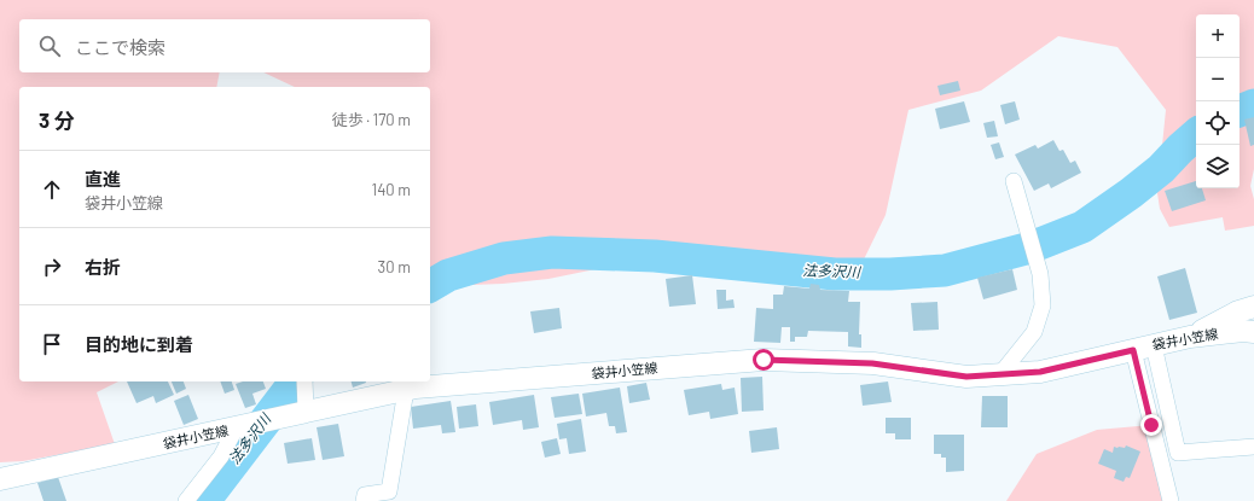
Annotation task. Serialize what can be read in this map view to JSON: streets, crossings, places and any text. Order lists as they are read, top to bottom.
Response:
{
  "streets": {
    "main road": ["袋井小笠線"]
  },
  "water": ["法多沢川"],
  "page": {
    "map_buttons": ["+", "−"],
    "search": "ここで検索",
    "heading": ["3 分", "徒歩 · 170 m"],
    "list": [
      ["直進", "袋井小笠線", "140 m"],
      ["右折", "30 m"],
      "目的地に到着"
    ]
  }
}
